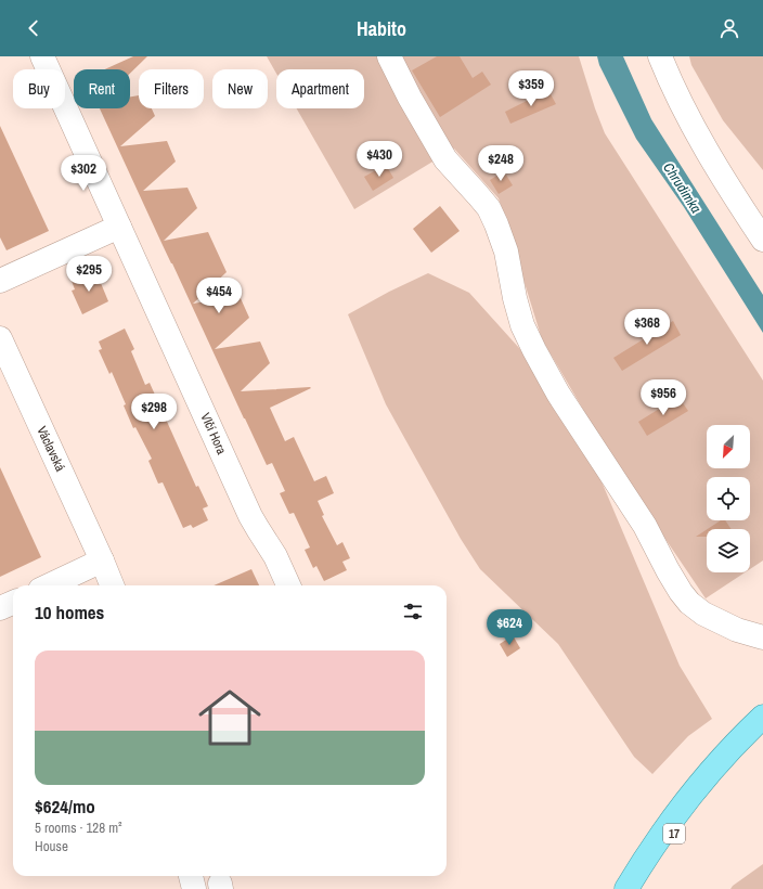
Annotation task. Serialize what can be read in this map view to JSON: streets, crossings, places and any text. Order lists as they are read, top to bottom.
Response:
{
  "streets": {
    "main road": ["17"],
    "street": ["Vlčí Hora", "Václavská"]
  },
  "water": ["Chrudimka"],
  "north": "bottom left",
  "page": {
    "header": "Habito",
    "chip": [
      "Buy",
      "Rent",
      "Filters",
      "New",
      "Apartment"
    ],
    "price": [
      "$359",
      "$430",
      "$248",
      "$302",
      "$295",
      "$454",
      "$368",
      "$956",
      "$298",
      "$624"
    ],
    "heading": "10 homes",
    "list": [
      {
        "name": "$624/mo",
        "note": "5 rooms · 128 m² · House"
      }
    ]
  }
}
